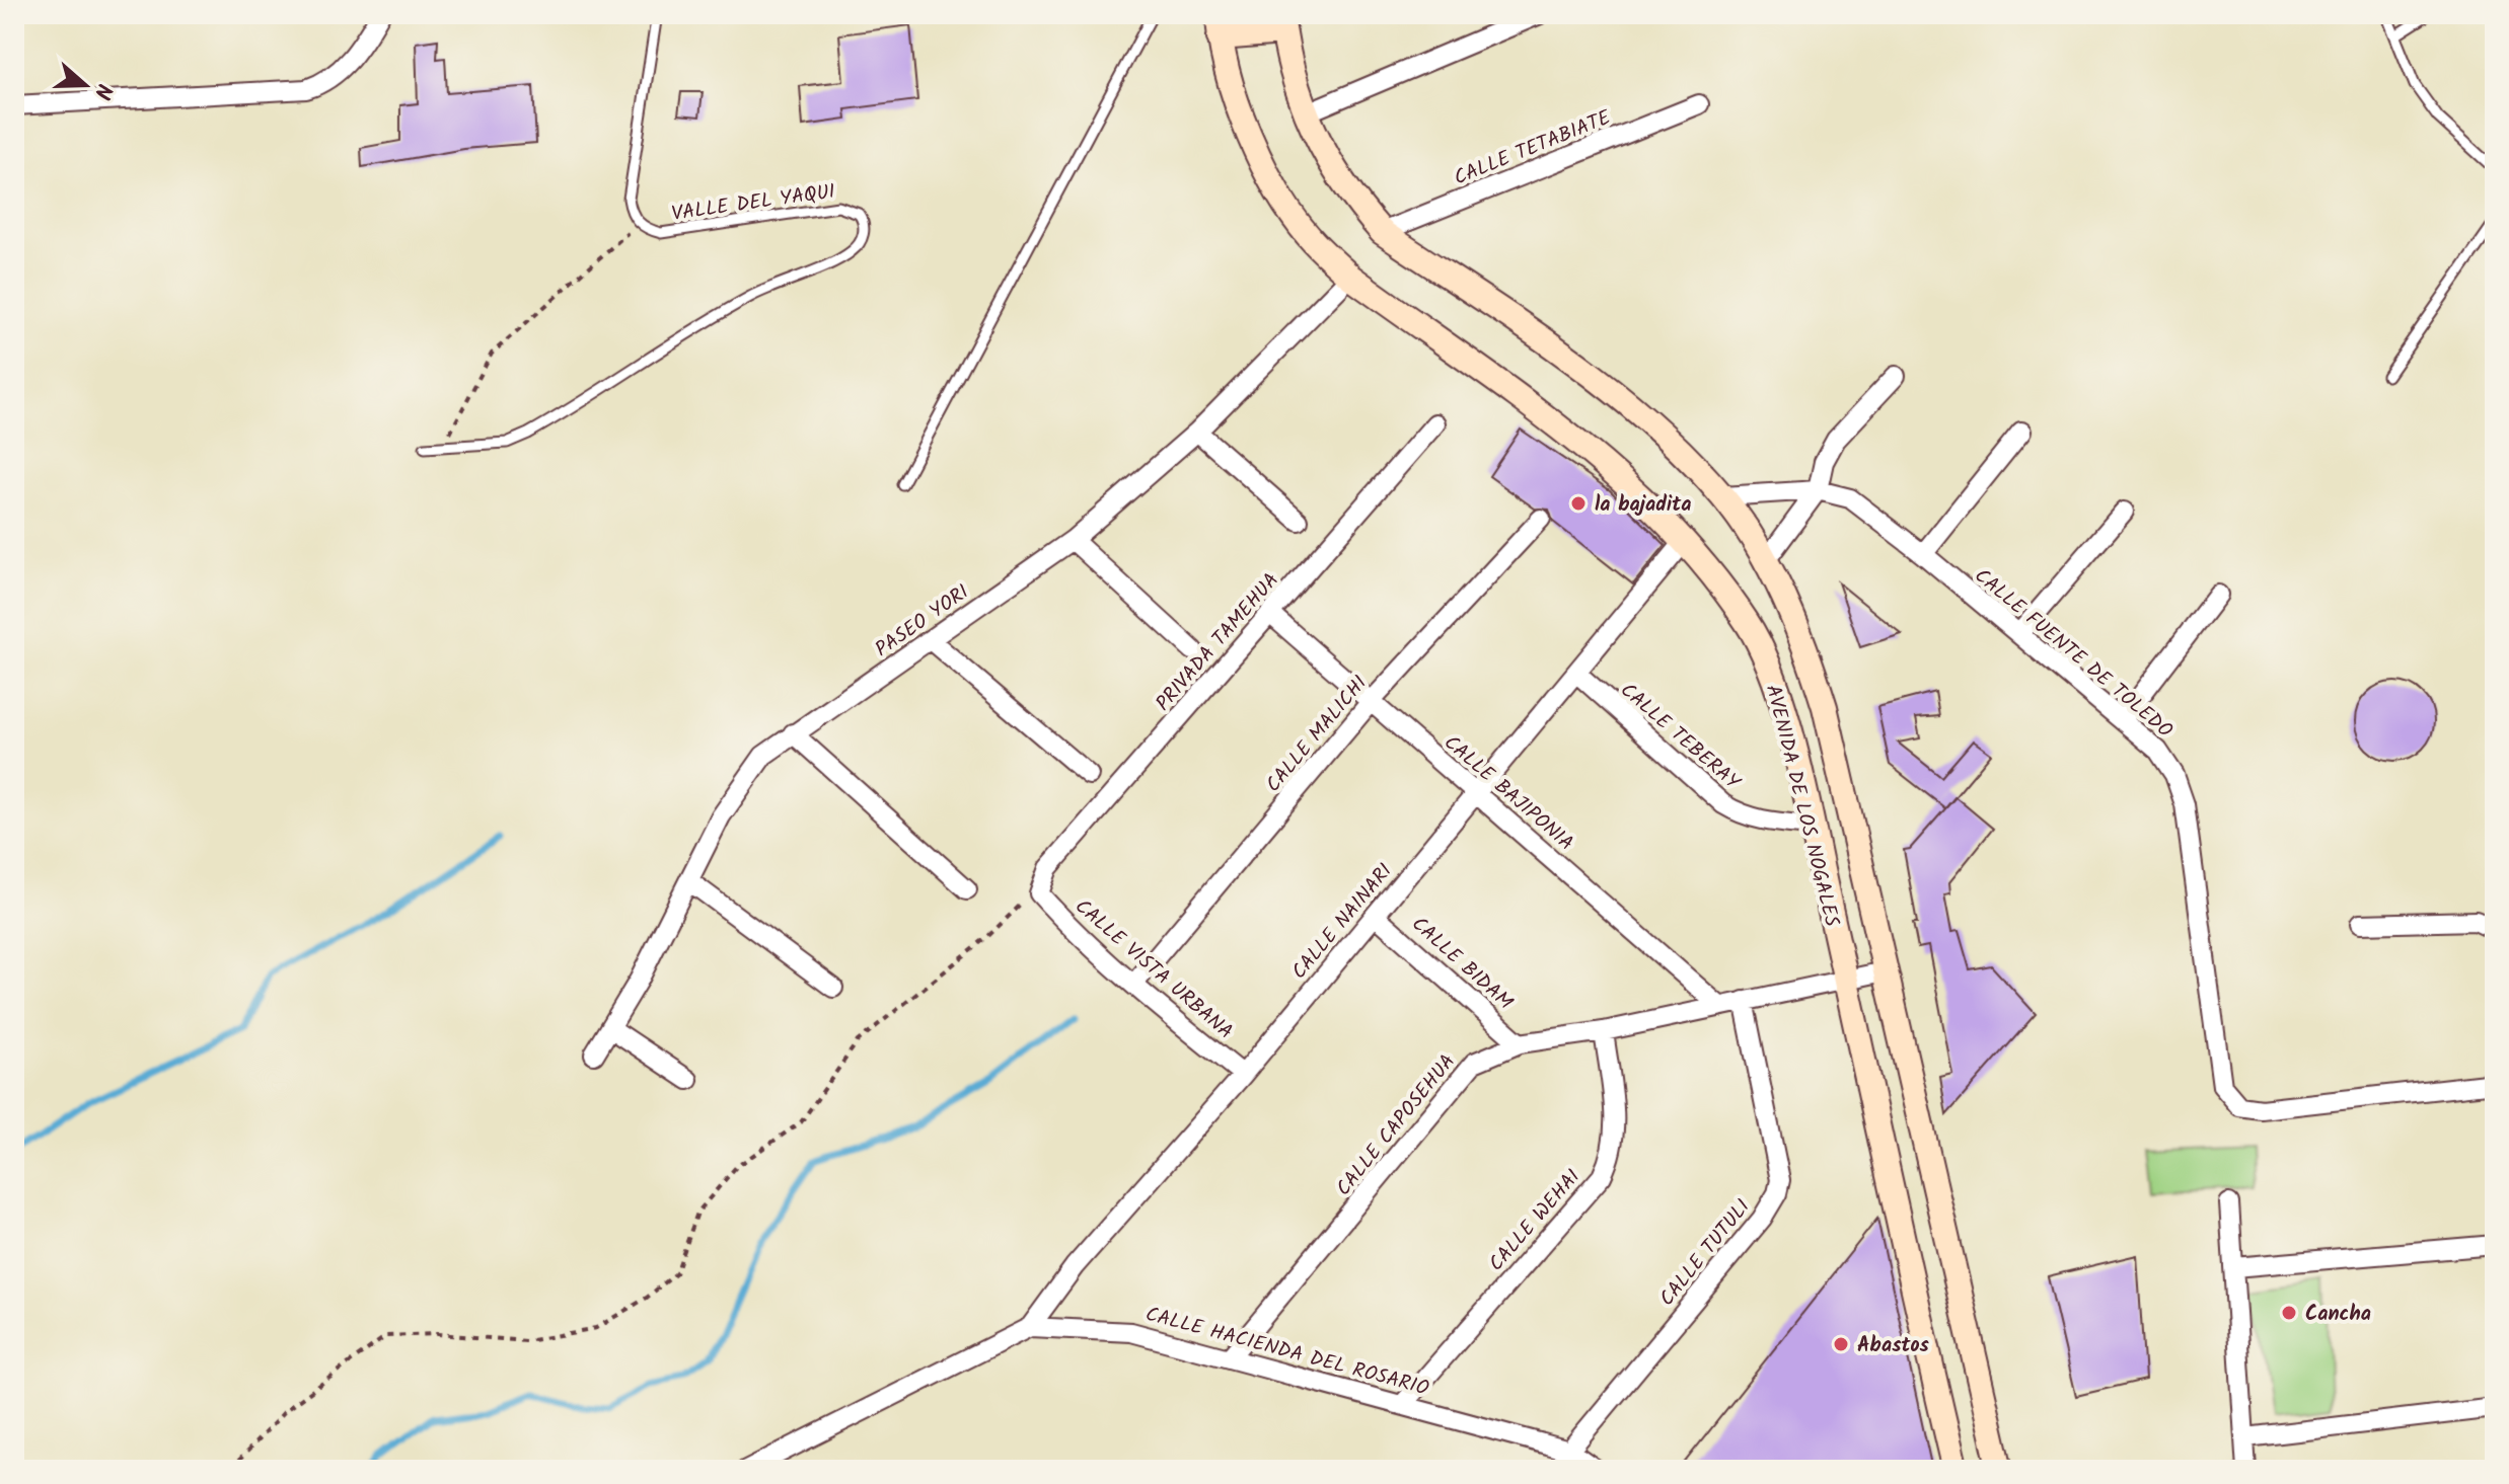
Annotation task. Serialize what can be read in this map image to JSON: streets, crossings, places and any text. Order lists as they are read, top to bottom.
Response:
{
  "streets": {
    "main road": ["AVENIDA DE LOS NOGALES"],
    "street": [
      "CALLE TETABIATE",
      "PASEO YORI",
      "PRIVADA TAMEHUA",
      "CALLE FUENTE DE TOLEDO",
      "CALLE MALICHI",
      "CALLE TEBERAY",
      "CALLE BAJIPONIA",
      "CALLE NAINARI",
      "CALLE BIDAM",
      "CALLE VISTA URBANA",
      "CALLE CAPOSEHUA",
      "CALLE WEHAI",
      "CALLE TUTULI",
      "CALLE HACIENDA DEL ROSARIO"
    ],
    "lane": ["VALLE DEL YAQUI"]
  },
  "crossings": [
    ["CALLE TETABIATE", "AVENIDA DE LOS NOGALES"],
    ["PASEO YORI", "AVENIDA DE LOS NOGALES"],
    ["PRIVADA TAMEHUA", "CALLE BAJIPONIA"],
    ["PRIVADA TAMEHUA", "CALLE VISTA URBANA"],
    ["CALLE FUENTE DE TOLEDO", "AVENIDA DE LOS NOGALES"],
    ["CALLE MALICHI", "CALLE BAJIPONIA"],
    ["CALLE MALICHI", "CALLE VISTA URBANA"],
    ["CALLE TEBERAY", "AVENIDA DE LOS NOGALES"],
    ["CALLE TEBERAY", "CALLE NAINARI"],
    ["CALLE BAJIPONIA", "CALLE NAINARI"],
    ["CALLE BAJIPONIA", "CALLE CAPOSEHUA"],
    ["AVENIDA DE LOS NOGALES", "CALLE NAINARI"],
    ["AVENIDA DE LOS NOGALES", "CALLE CAPOSEHUA"],
    ["CALLE NAINARI", "CALLE BIDAM"],
    ["CALLE NAINARI", "CALLE VISTA URBANA"],
    ["CALLE NAINARI", "CALLE HACIENDA DEL ROSARIO"],
    ["CALLE BIDAM", "CALLE CAPOSEHUA"],
    ["CALLE CAPOSEHUA", "CALLE WEHAI"],
    ["CALLE CAPOSEHUA", "CALLE TUTULI"],
    ["CALLE CAPOSEHUA", "CALLE HACIENDA DEL ROSARIO"],
    ["CALLE WEHAI", "CALLE HACIENDA DEL ROSARIO"],
    ["CALLE TUTULI", "CALLE HACIENDA DEL ROSARIO"]
  ],
  "places": ["la bajadita", "Cancha", "Abastos"],
  "north": "right"
}
